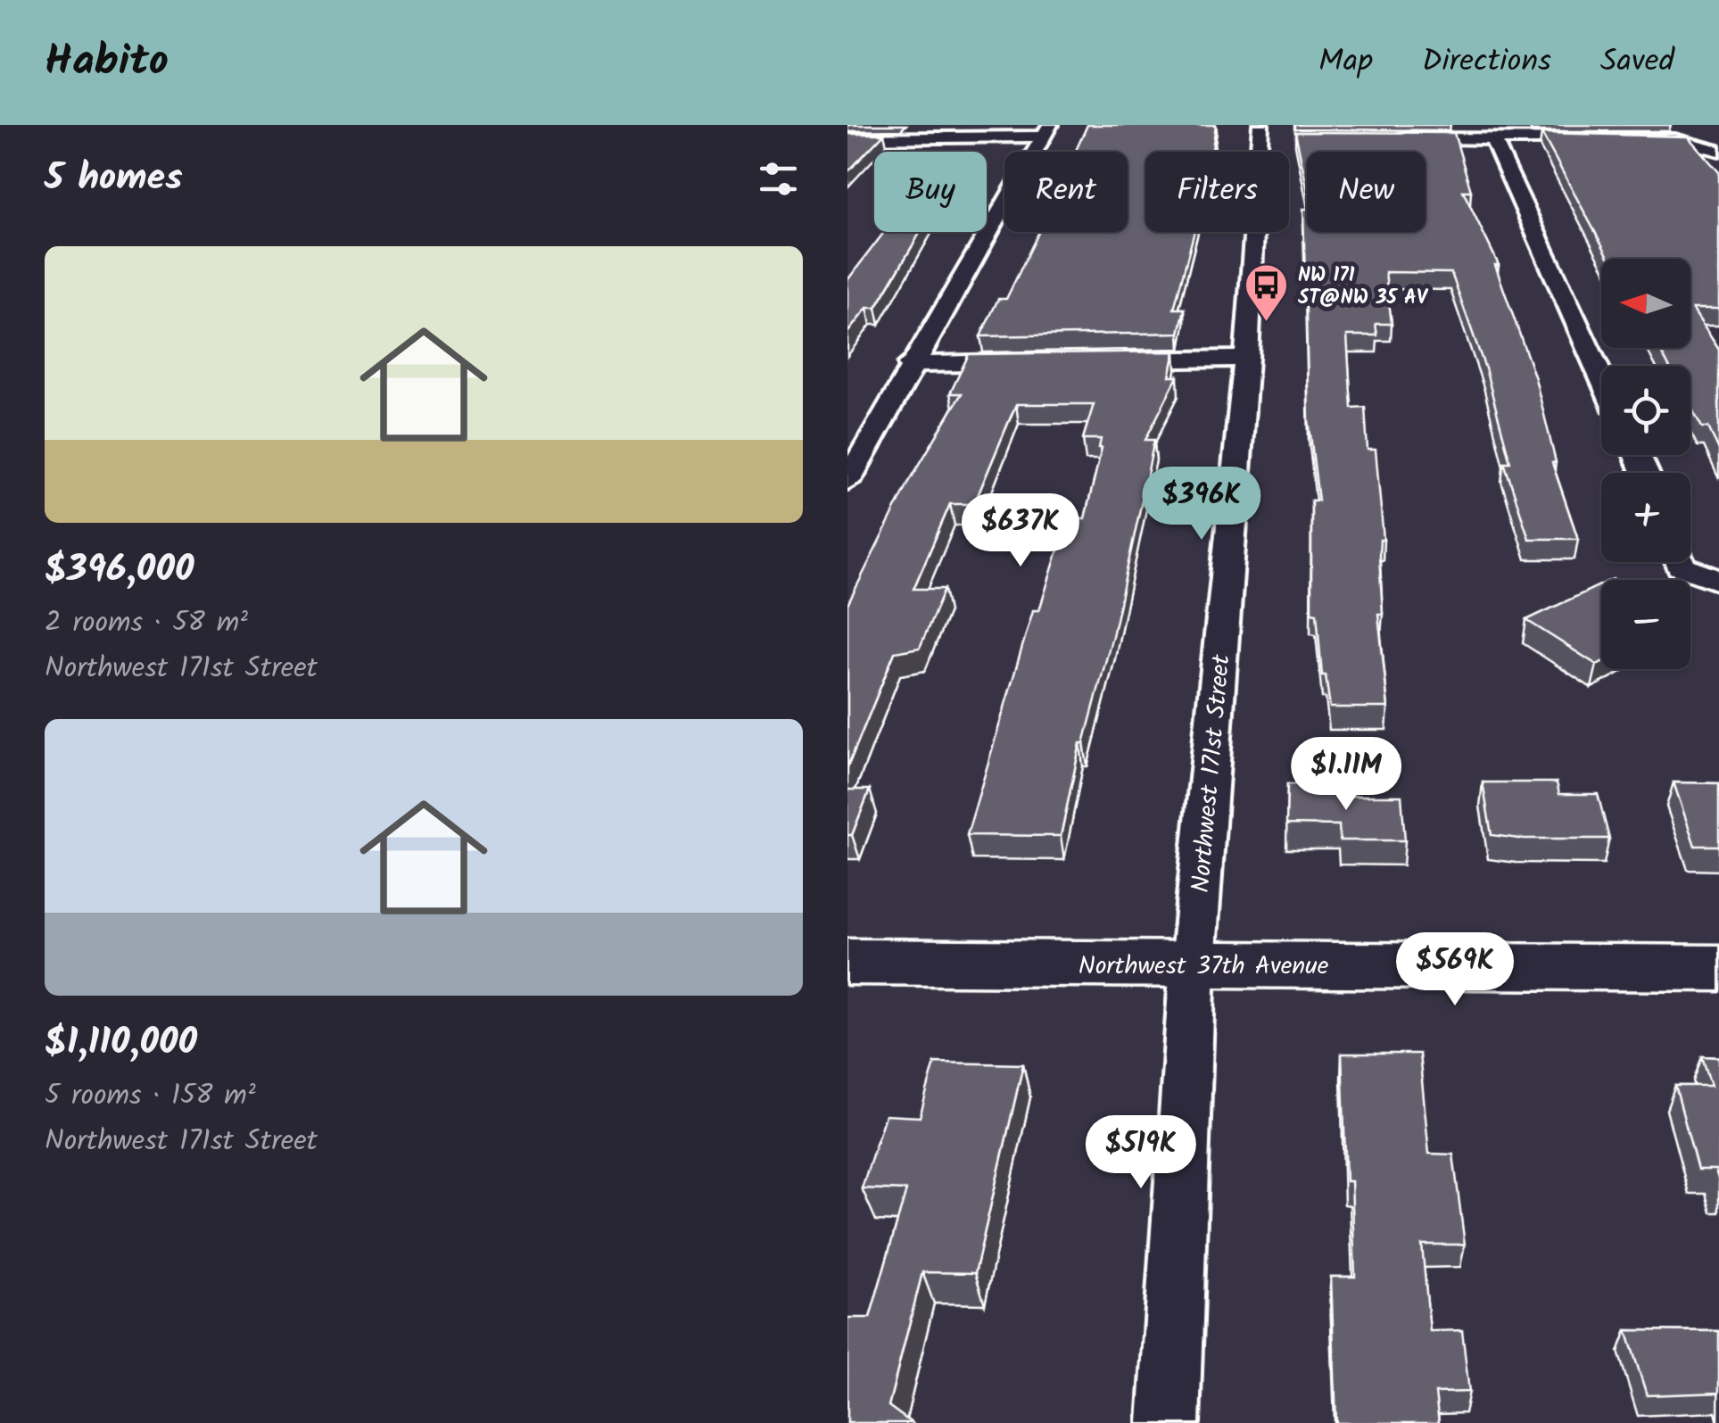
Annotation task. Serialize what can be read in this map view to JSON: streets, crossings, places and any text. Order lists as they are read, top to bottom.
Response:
{
  "streets": {
    "main road": ["Northwest 37th Avenue"],
    "street": ["Northwest 171st Street"]
  },
  "crossings": [
    ["Northwest 171st Street", "Northwest 37th Avenue"]
  ],
  "places": {
    "bus stop": ["NW 171 ST@NW 35 AV"]
  },
  "north": "left",
  "page": {
    "header": "Habito",
    "nav": ["Map", "Directions", "Saved"],
    "heading": "5 homes",
    "chip": [
      "Buy",
      "Rent",
      "Filters",
      "New"
    ],
    "list": [
      {
        "name": "$396,000",
        "note": "2 rooms · 58 m² · Northwest 171st Street"
      },
      {
        "name": "$1,110,000",
        "note": "5 rooms · 158 m² · Northwest 171st Street"
      }
    ],
    "map_buttons": ["+", "−"],
    "price": [
      "$396K",
      "$637K",
      "$1.11M",
      "$569K",
      "$519K"
    ]
  }
}
